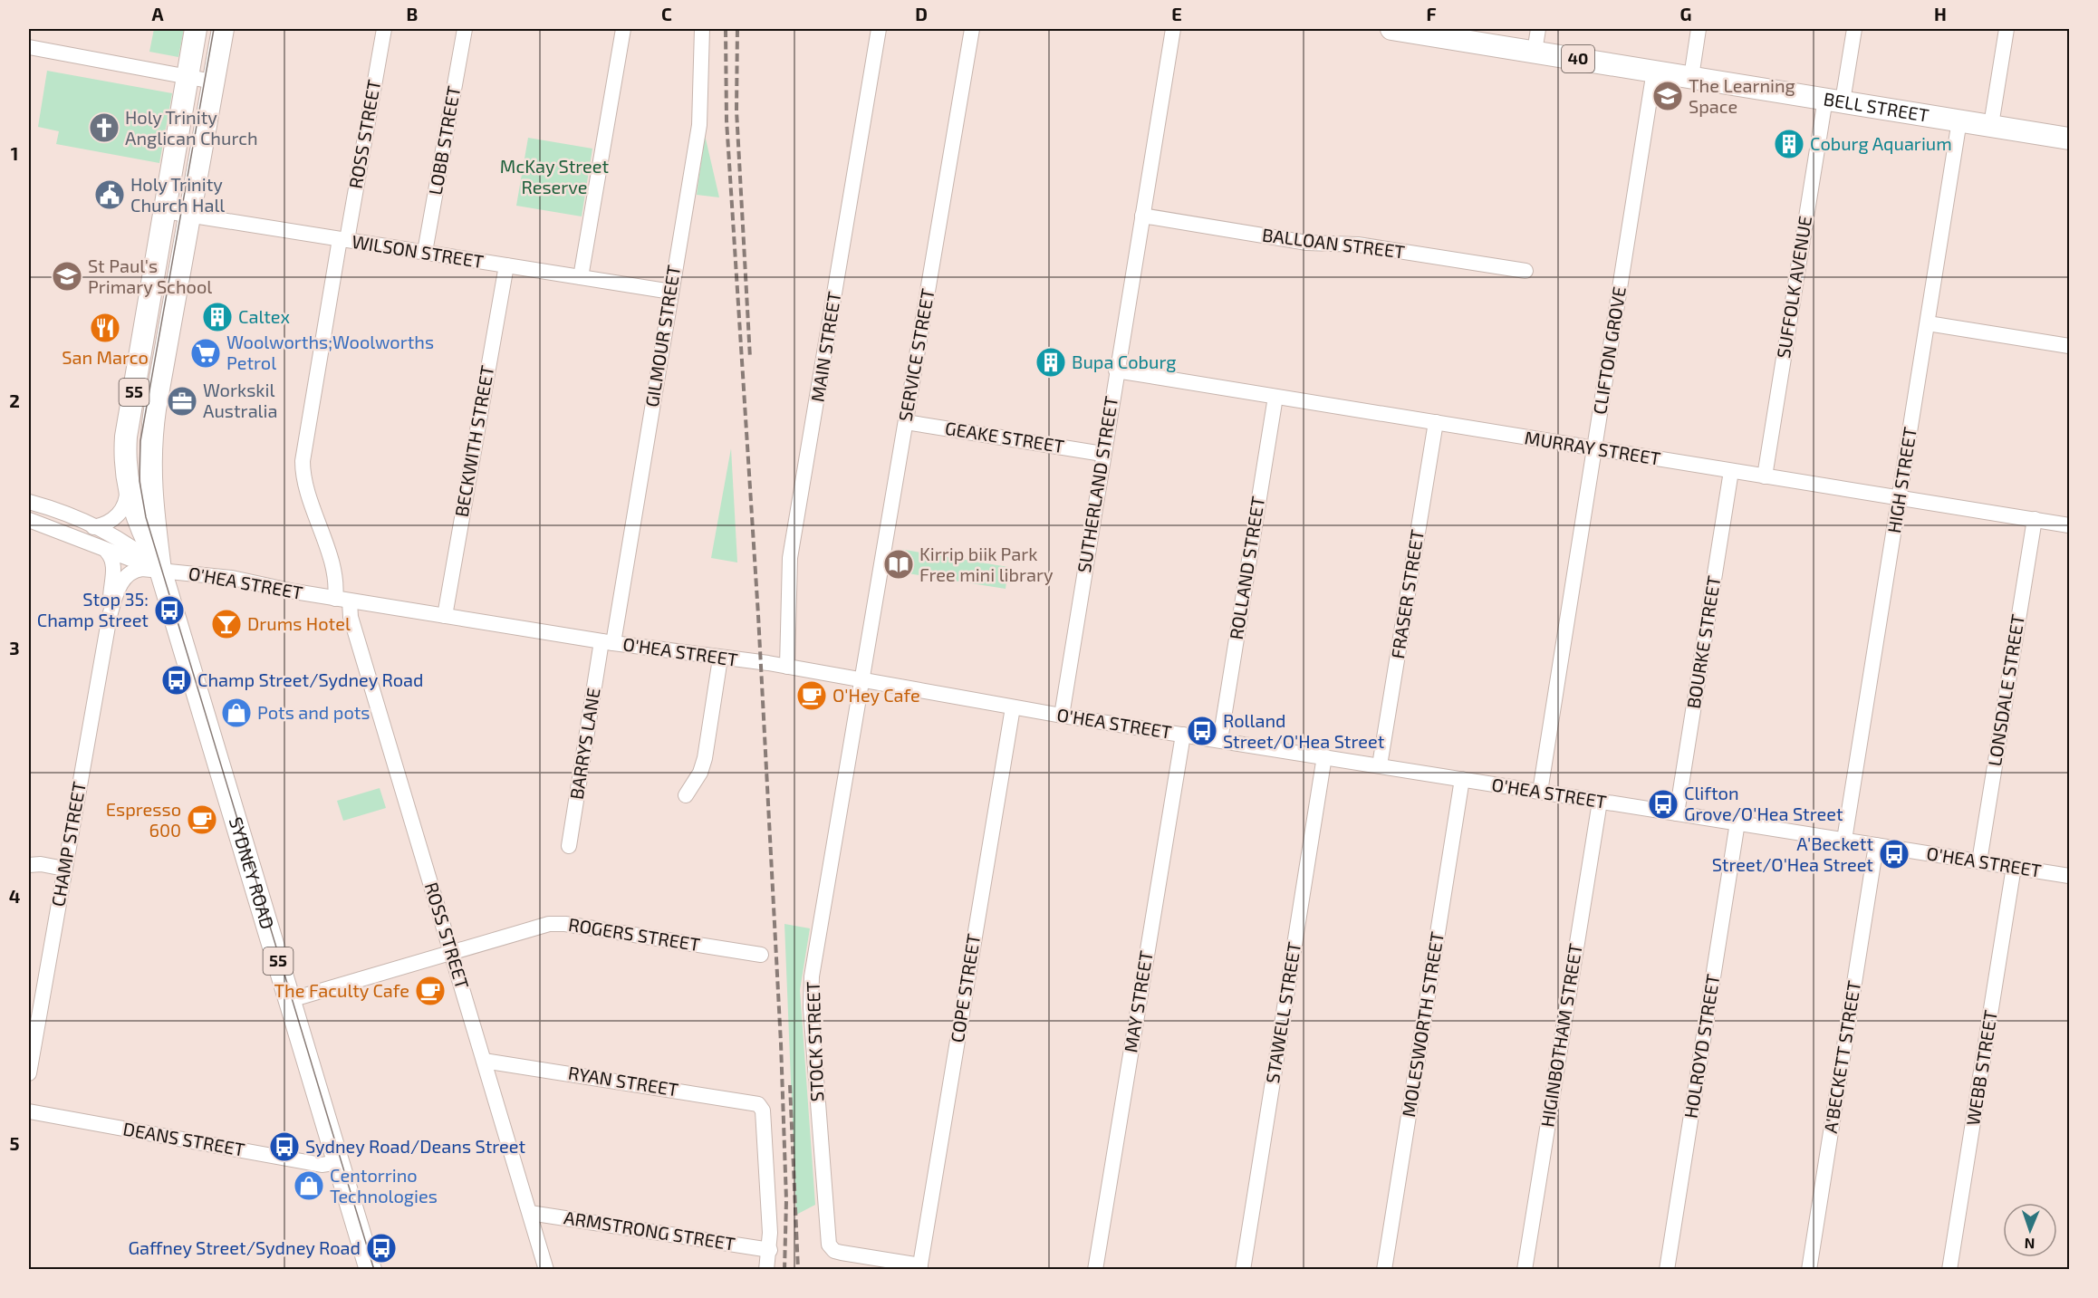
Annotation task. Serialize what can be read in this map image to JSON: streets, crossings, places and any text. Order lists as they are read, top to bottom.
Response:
{
  "streets": {
    "highway": [
      "40",
      "BELL STREET",
      "55",
      "SYDNEY ROAD"
    ],
    "street": [
      "ROSS STREET",
      "LOBB STREET",
      "BALLOAN STREET",
      "WILSON STREET",
      "SUFFOLK AVENUE",
      "GILMOUR STREET",
      "MAIN STREET",
      "CLIFTON GROVE",
      "SERVICE STREET",
      "GEAKE STREET",
      "BECKWITH STREET",
      "MURRAY STREET",
      "HIGH STREET",
      "SUTHERLAND STREET",
      "ROLLAND STREET",
      "O'HEA STREET",
      "FRASER STREET",
      "BOURKE STREET",
      "LONSDALE STREET",
      "BARRYS LANE",
      "CHAMP STREET",
      "ROGERS STREET",
      "COPE STREET",
      "MAY STREET",
      "STAWELL STREET",
      "MOLESWORTH STREET",
      "HIGINBOTHAM STREET",
      "STOCK STREET",
      "HOLROYD STREET",
      "A'BECKETT STREET",
      "WEBB STREET",
      "RYAN STREET",
      "DEANS STREET",
      "ARMSTRONG STREET"
    ]
  },
  "crossings": [
    ["BELL STREET", "SUFFOLK AVENUE"],
    ["BELL STREET", "CLIFTON GROVE"],
    ["BELL STREET", "HIGH STREET"],
    ["ROSS STREET", "WILSON STREET"],
    ["ROSS STREET", "O'HEA STREET"],
    ["ROSS STREET", "ROGERS STREET"],
    ["ROSS STREET", "RYAN STREET"],
    ["ROSS STREET", "ARMSTRONG STREET"],
    ["LOBB STREET", "WILSON STREET"],
    ["BALLOAN STREET", "SUTHERLAND STREET"],
    ["WILSON STREET", "GILMOUR STREET"],
    ["WILSON STREET", "BECKWITH STREET"],
    ["WILSON STREET", "SYDNEY ROAD"],
    ["SUFFOLK AVENUE", "MURRAY STREET"],
    ["GILMOUR STREET", "O'HEA STREET"],
    ["GILMOUR STREET", "BARRYS LANE"],
    ["MAIN STREET", "O'HEA STREET"],
    ["CLIFTON GROVE", "MURRAY STREET"],
    ["CLIFTON GROVE", "O'HEA STREET"],
    ["SERVICE STREET", "GEAKE STREET"],
    ["SERVICE STREET", "O'HEA STREET"],
    ["SERVICE STREET", "STOCK STREET"],
    ["GEAKE STREET", "SUTHERLAND STREET"],
    ["BECKWITH STREET", "O'HEA STREET"],
    ["MURRAY STREET", "HIGH STREET"],
    ["MURRAY STREET", "SUTHERLAND STREET"],
    ["MURRAY STREET", "ROLLAND STREET"],
    ["MURRAY STREET", "FRASER STREET"],
    ["MURRAY STREET", "BOURKE STREET"],
    ["MURRAY STREET", "LONSDALE STREET"],
    ["HIGH STREET", "O'HEA STREET"],
    ["SUTHERLAND STREET", "O'HEA STREET"],
    ["ROLLAND STREET", "O'HEA STREET"],
    ["O'HEA STREET", "FRASER STREET"],
    ["O'HEA STREET", "BOURKE STREET"],
    ["O'HEA STREET", "LONSDALE STREET"],
    ["O'HEA STREET", "BARRYS LANE"],
    ["O'HEA STREET", "CHAMP STREET"],
    ["O'HEA STREET", "SYDNEY ROAD"],
    ["O'HEA STREET", "COPE STREET"],
    ["O'HEA STREET", "MAY STREET"],
    ["O'HEA STREET", "STAWELL STREET"],
    ["O'HEA STREET", "MOLESWORTH STREET"],
    ["O'HEA STREET", "HIGINBOTHAM STREET"],
    ["O'HEA STREET", "STOCK STREET"],
    ["O'HEA STREET", "HOLROYD STREET"],
    ["O'HEA STREET", "A'BECKETT STREET"],
    ["O'HEA STREET", "WEBB STREET"],
    ["CHAMP STREET", "SYDNEY ROAD"],
    ["SYDNEY ROAD", "ROGERS STREET"],
    ["SYDNEY ROAD", "DEANS STREET"],
    ["COPE STREET", "STOCK STREET"],
    ["RYAN STREET", "ARMSTRONG STREET"]
  ],
  "parks": ["McKay Street Reserve"],
  "places": {
    "school or university": ["The Learning Space", "St Paul's Primary School"],
    "church": ["Holy Trinity Anglican Church"],
    "building": ["Coburg Aquarium", "Caltex", "Bupa Coburg"],
    "public building": ["Holy Trinity Church Hall"],
    "restaurant": ["San Marco"],
    "supermarket": ["Woolworths;Woolworths Petrol"],
    "office": ["Workskil Australia"],
    "library": ["Kirrip biik Park Free mini library"],
    "bus stop": [
      "Stop 35: Champ Street",
      "Champ Street/Sydney Road",
      "Rolland Street/O'Hea Street",
      "Clifton Grove/O'Hea Street",
      "A'Beckett Street/O'Hea Street",
      "Sydney Road/Deans Street",
      "Gaffney Street/Sydney Road"
    ],
    "bar": ["Drums Hotel"],
    "cafe": ["O'Hey Cafe", "Espresso 600", "The Faculty Cafe"],
    "shop": ["Pots and pots", "Centorrino Technologies"]
  },
  "north": "bottom",
  "grid": {
    "columns": [
      "A",
      "B",
      "C",
      "D",
      "E",
      "F",
      "G",
      "H"
    ],
    "rows": [
      "1",
      "2",
      "3",
      "4",
      "5"
    ]
  }
}
